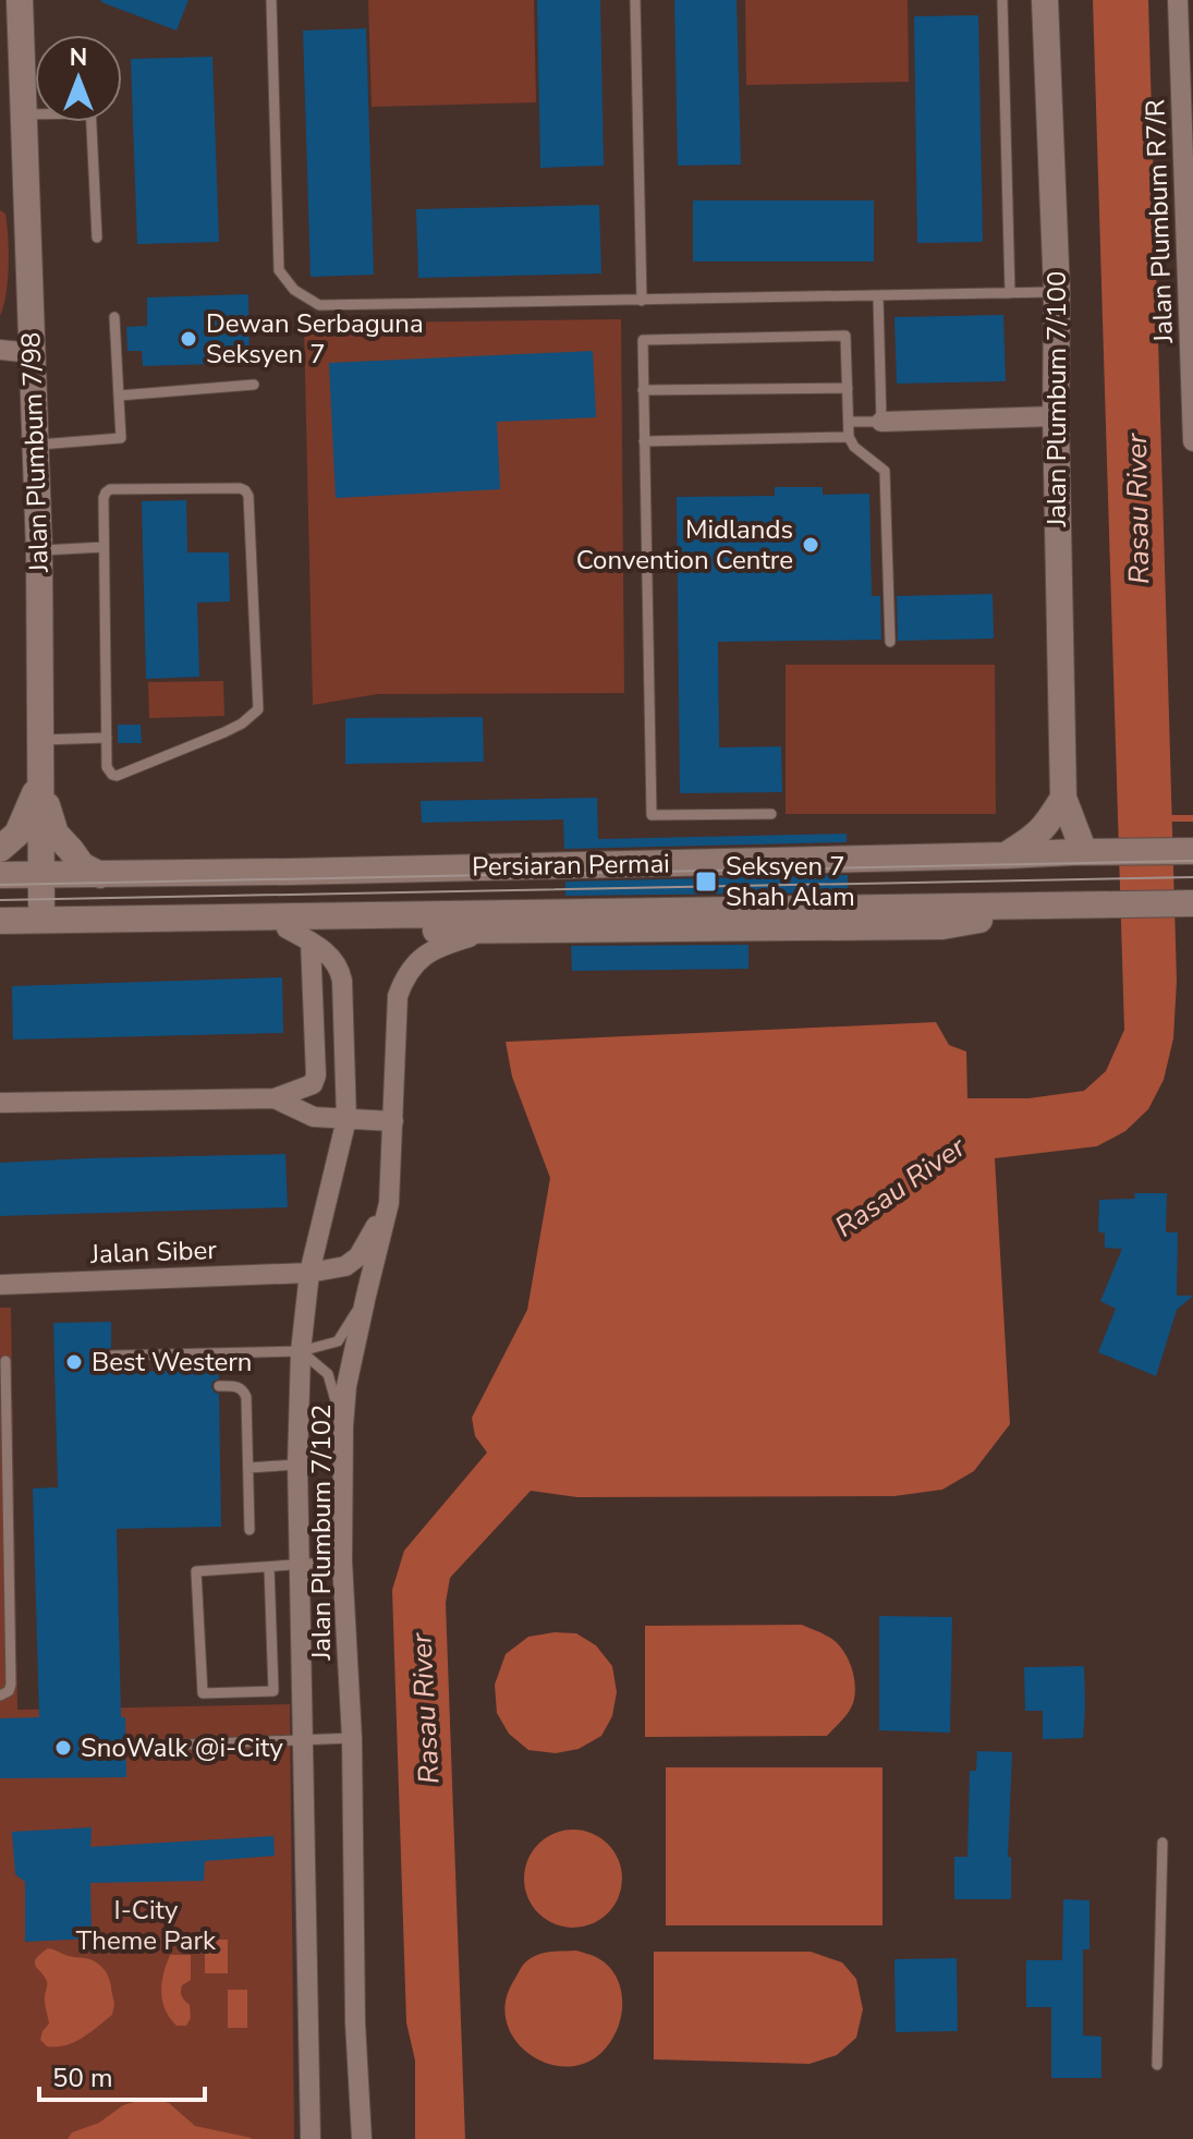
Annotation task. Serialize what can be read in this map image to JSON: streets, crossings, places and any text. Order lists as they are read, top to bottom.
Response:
{
  "streets": {
    "main road": ["Jalan Plumbum 7/100", "Jalan Plumbum 7/98", "Persiaran Permai"],
    "street": ["Jalan Plumbum R7/R", "Jalan Siber", "Jalan Plumbum 7/102"]
  },
  "crossings": [
    ["Jalan Plumbum 7/100", "Persiaran Permai"],
    ["Jalan Plumbum 7/98", "Persiaran Permai"],
    ["Persiaran Permai", "Jalan Plumbum 7/102"],
    ["Jalan Siber", "Jalan Plumbum 7/102"]
  ],
  "water": ["Rasau River"],
  "parks": ["I-City Theme Park"],
  "places": {
    "other": [
      "Dewan Serbaguna Seksyen 7",
      "Midlands Convention Centre",
      "Best Western",
      "SnoWalk @i-City"
    ],
    "transit": ["Seksyen 7 Shah Alam"]
  },
  "scale_bar": "50 m",
  "north": "top"
}
